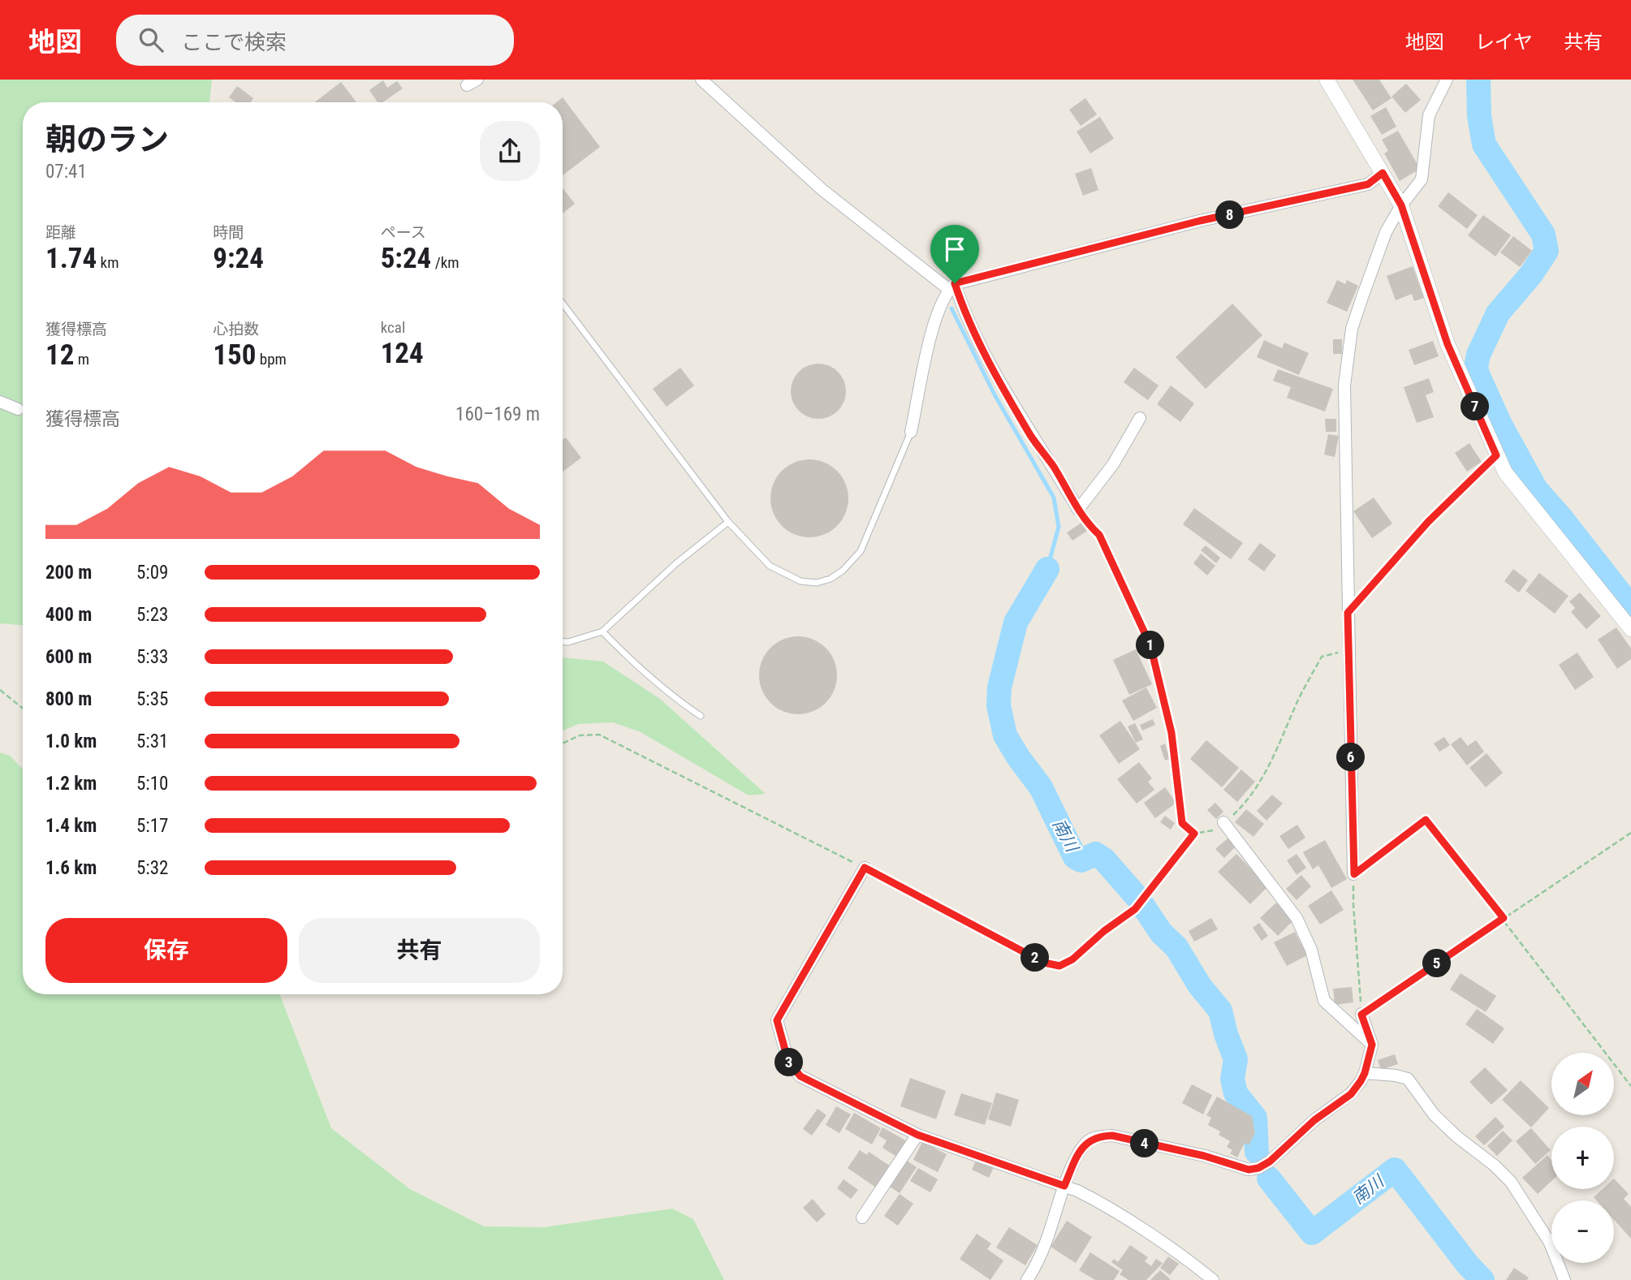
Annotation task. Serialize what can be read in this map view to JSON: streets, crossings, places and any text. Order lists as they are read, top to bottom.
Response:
{
  "water": ["南川"],
  "north": "top right",
  "page": {
    "header": "地図",
    "search": "ここで検索",
    "nav": ["地図", "レイヤ", "共有"],
    "heading": ["朝のラン", "07:41"],
    "stats": [
      ["距離", "1.74 km"],
      ["時間", "9:24"],
      ["ペース", "5:24 /km"],
      ["獲得標高", "12 m"],
      ["心拍数", "150 bpm"],
      ["kcal", "124"]
    ],
    "pins": [
      "8",
      "7",
      "1",
      "6",
      "2",
      "5",
      "3",
      "4"
    ],
    "chart": ["獲得標高", "160–169 m"],
    "list": [
      {
        "name": "200 m",
        "note": "5:09"
      },
      {
        "name": "400 m",
        "note": "5:23"
      },
      {
        "name": "600 m",
        "note": "5:33"
      },
      {
        "name": "800 m",
        "note": "5:35"
      },
      {
        "name": "1.0 km",
        "note": "5:31"
      },
      {
        "name": "1.2 km",
        "note": "5:10"
      },
      {
        "name": "1.4 km",
        "note": "5:17"
      },
      {
        "name": "1.6 km",
        "note": "5:32"
      }
    ],
    "buttons": ["保存", "共有"],
    "map_buttons": ["+", "−"]
  }
}
